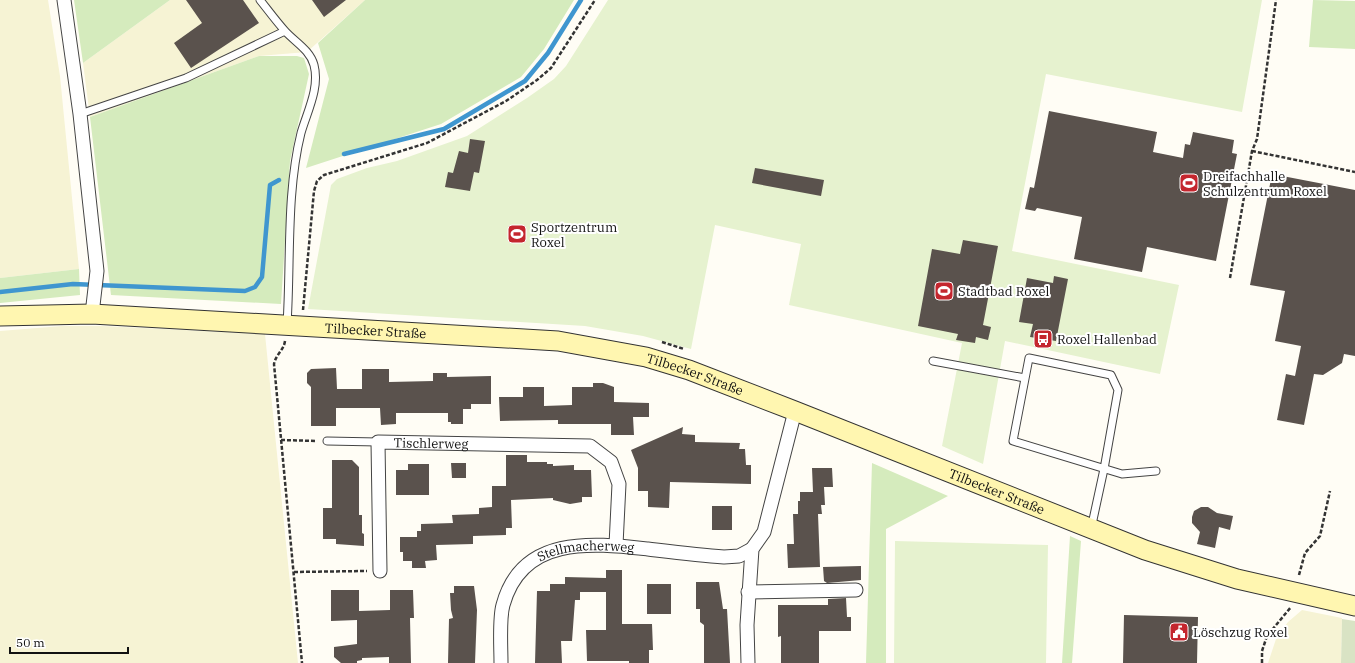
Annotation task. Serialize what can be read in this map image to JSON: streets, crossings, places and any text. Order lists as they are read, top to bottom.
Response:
{
  "streets": {
    "main road": ["Tilbecker Straße"],
    "street": ["Tischlerweg", "Stellmacherweg"]
  },
  "crossings": [
    ["Tischlerweg", "Stellmacherweg"]
  ],
  "places": {
    "sports": ["Dreifachhalle Schulzentrum Roxel", "Sportzentrum Roxel", "Stadtbad Roxel"],
    "bus stop": ["Roxel Hallenbad"],
    "public building": ["Löschzug Roxel"]
  },
  "scale_bar": "50 m"
}
